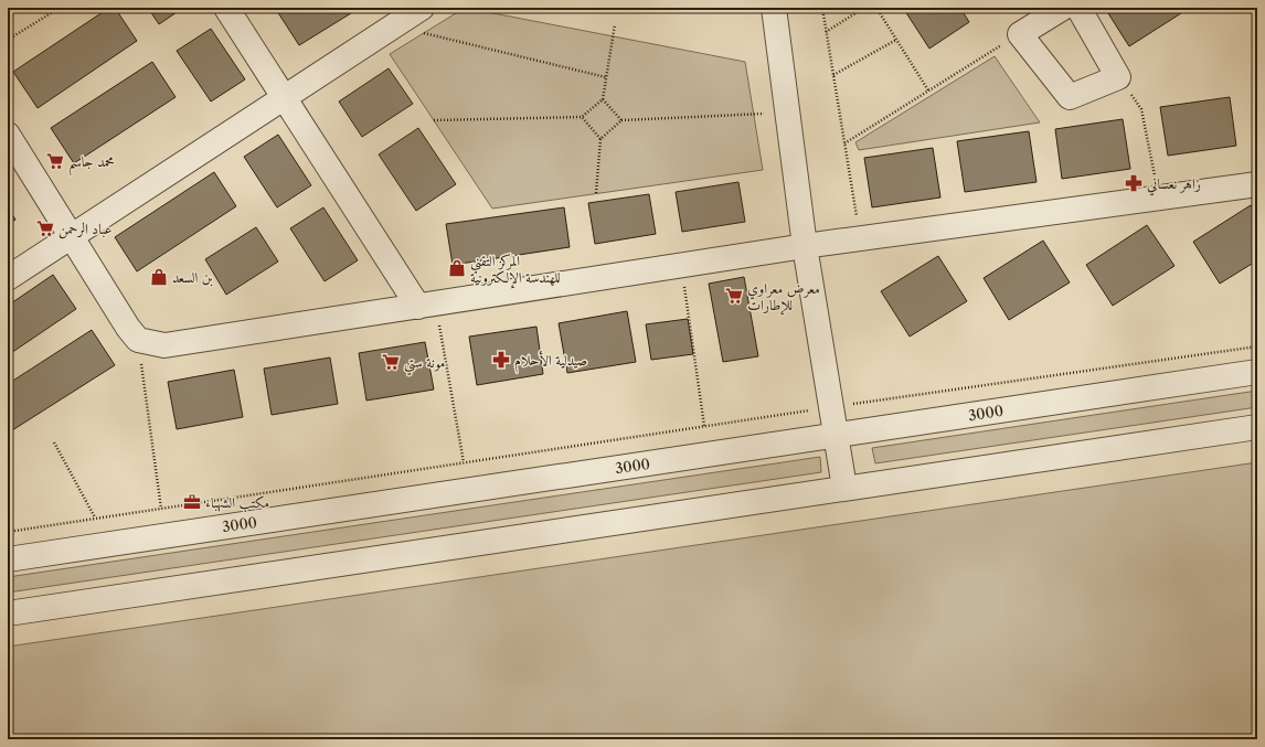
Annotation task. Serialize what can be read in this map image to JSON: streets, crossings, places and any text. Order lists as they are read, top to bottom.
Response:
{
  "streets": {
    "street": ["3000"]
  },
  "places": {
    "supermarket": [
      "محمد جاسم",
      "عباد الرحمن",
      "معرض معراوي للإطارات",
      "مونة ستي"
    ],
    "pharmacy": ["زاهر نعساني", "صيدلية الأحلام"],
    "shop": ["المركز التقني للهندسة الإلكترونية", "بن السعد"],
    "office": ["مكتب الشهباء"]
  }
}
